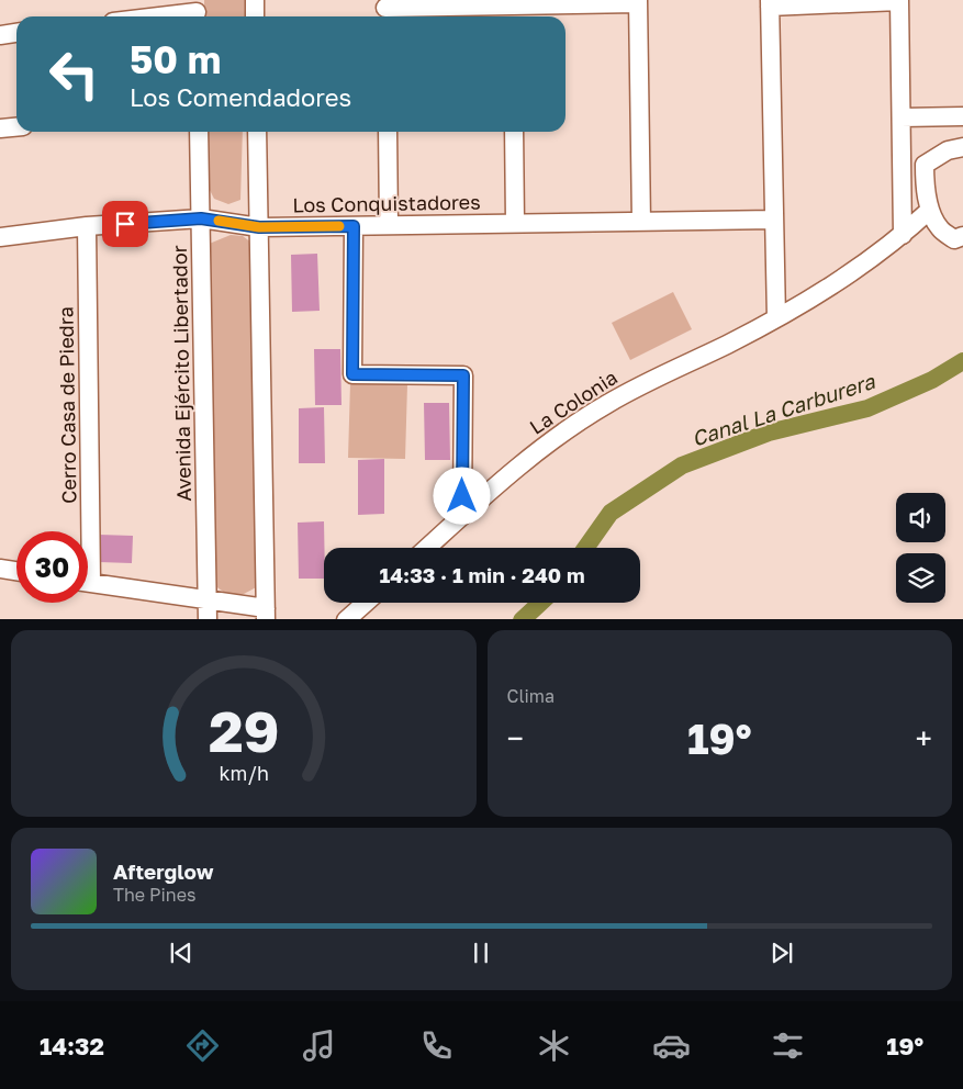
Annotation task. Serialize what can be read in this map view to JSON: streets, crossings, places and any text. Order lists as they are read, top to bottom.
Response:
{
  "streets": {
    "street": [
      "Los Conquistadores",
      "Avenida Ejército Libertador",
      "La Colonia",
      "Cerro Casa de Piedra"
    ]
  },
  "crossings": [
    ["Los Conquistadores", "Avenida Ejército Libertador"],
    ["Los Conquistadores", "Cerro Casa de Piedra"]
  ],
  "water": ["Canal La Carburera"],
  "page": {
    "turn": ["50 m", "Los Comendadores"],
    "limit": "30",
    "trip": "14:33 · 1 min · 240 m",
    "tile": "Clima",
    "heat": ["−", "19°", "+"],
    "song": ["Afterglow", "The Pines"],
    "tabs": ["14:32", "19°"],
    "gauge": ["29", "km/h"]
  }
}
